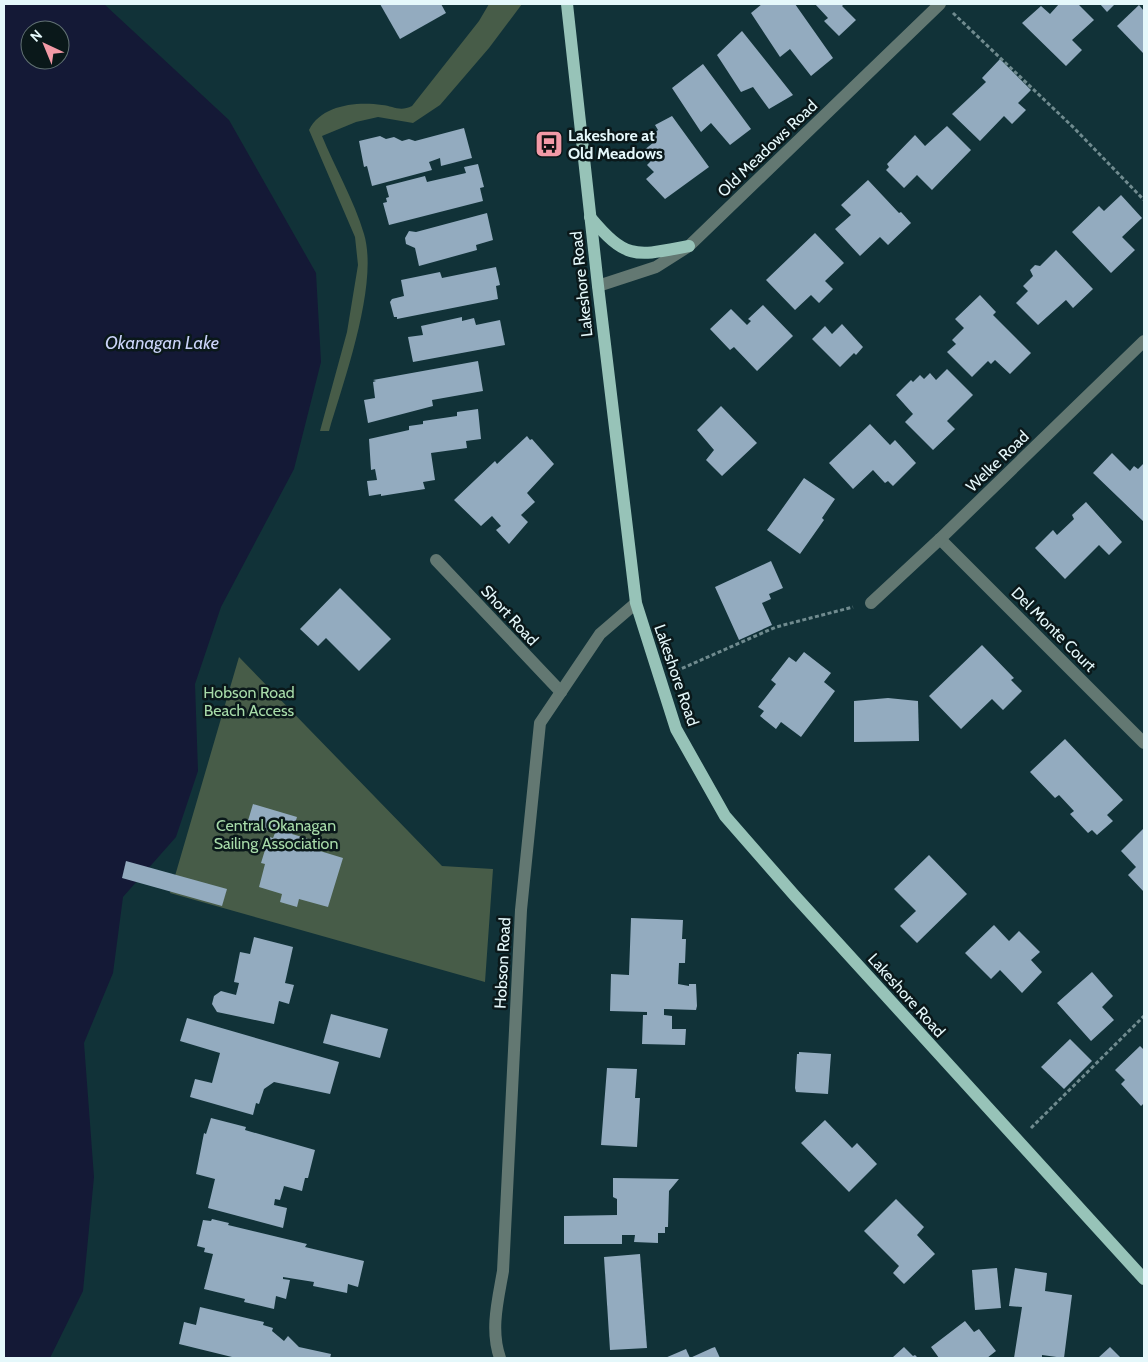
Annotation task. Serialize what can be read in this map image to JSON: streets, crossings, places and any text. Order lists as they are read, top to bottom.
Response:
{
  "streets": {
    "main road": ["Lakeshore Road"],
    "street": [
      "Old Meadows Road",
      "Welke Road",
      "Short Road",
      "Del Monte Court",
      "Hobson Road"
    ]
  },
  "crossings": [
    ["Old Meadows Road", "Lakeshore Road"],
    ["Lakeshore Road", "Hobson Road"],
    ["Welke Road", "Del Monte Court"],
    ["Short Road", "Hobson Road"]
  ],
  "water": ["Okanagan Lake"],
  "parks": ["Hobson Road Beach Access", "Central Okanagan Sailing Association"],
  "places": {
    "bus stop": ["Lakeshore at Old Meadows"]
  },
  "north": "top left"
}
